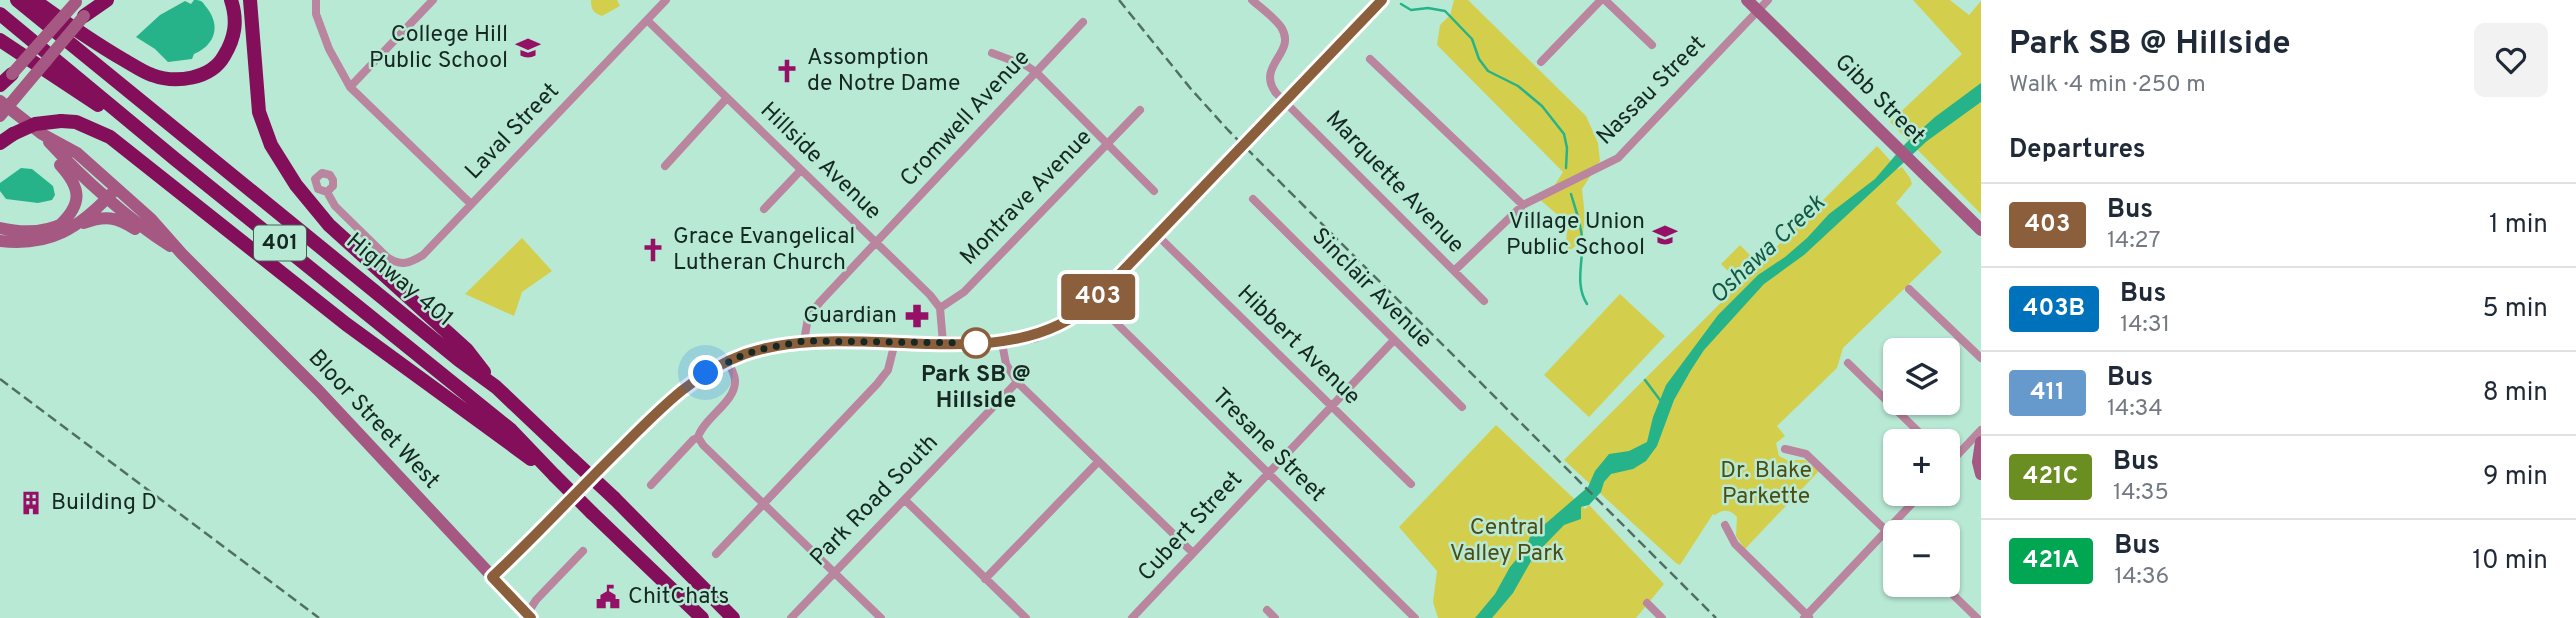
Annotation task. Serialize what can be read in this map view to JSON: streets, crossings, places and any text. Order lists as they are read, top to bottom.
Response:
{
  "streets": {
    "highway": ["401", "Highway 401"],
    "main road": ["Gibb Street", "Bloor Street West"],
    "street": [
      "Nassau Street",
      "Cromwell Avenue",
      "Laval Street",
      "Hillside Avenue",
      "Marquette Avenue",
      "Montrave Avenue",
      "Sinclair Avenue",
      "Hibbert Avenue",
      "Tresane Street",
      "Park Road South",
      "Cubert Street"
    ]
  },
  "crossings": [
    ["Nassau Street", "Gibb Street"],
    ["Nassau Street", "Marquette Avenue"],
    ["Cromwell Avenue", "Hillside Avenue"],
    ["Laval Street", "Hillside Avenue"],
    ["Hillside Avenue", "Montrave Avenue"],
    ["Sinclair Avenue", "Cubert Street"],
    ["Hibbert Avenue", "Cubert Street"],
    ["Tresane Street", "Cubert Street"]
  ],
  "water": ["Oshawa Creek"],
  "parks": ["Dr. Blake Parkette", "Central Valley Park"],
  "places": {
    "school or university": ["College Hill Public School", "Village Union Public School"],
    "church": ["Assomption de Notre Dame", "Grace Evangelical Lutheran Church"],
    "pharmacy": ["Guardian"],
    "other": ["Park SB @ Hillside"],
    "building": ["Building D"],
    "public building": ["ChitChats"]
  },
  "lines": ["bus line 403"],
  "page": {
    "on_map": "403",
    "heading": [
      ["Park SB @ Hillside", "Walk · 4 min · 250 m"],
      "Departures"
    ],
    "list": [
      {
        "mark": "403",
        "name": "Bus",
        "note": "14:27",
        "value": "1 min"
      },
      {
        "mark": "403B",
        "name": "Bus",
        "note": "14:31",
        "value": "5 min"
      },
      {
        "mark": "411",
        "name": "Bus",
        "note": "14:34",
        "value": "8 min"
      },
      {
        "mark": "421C",
        "name": "Bus",
        "note": "14:35",
        "value": "9 min"
      },
      {
        "mark": "421A",
        "name": "Bus",
        "note": "14:36",
        "value": "10 min"
      }
    ],
    "map_buttons": ["+", "−"]
  }
}
